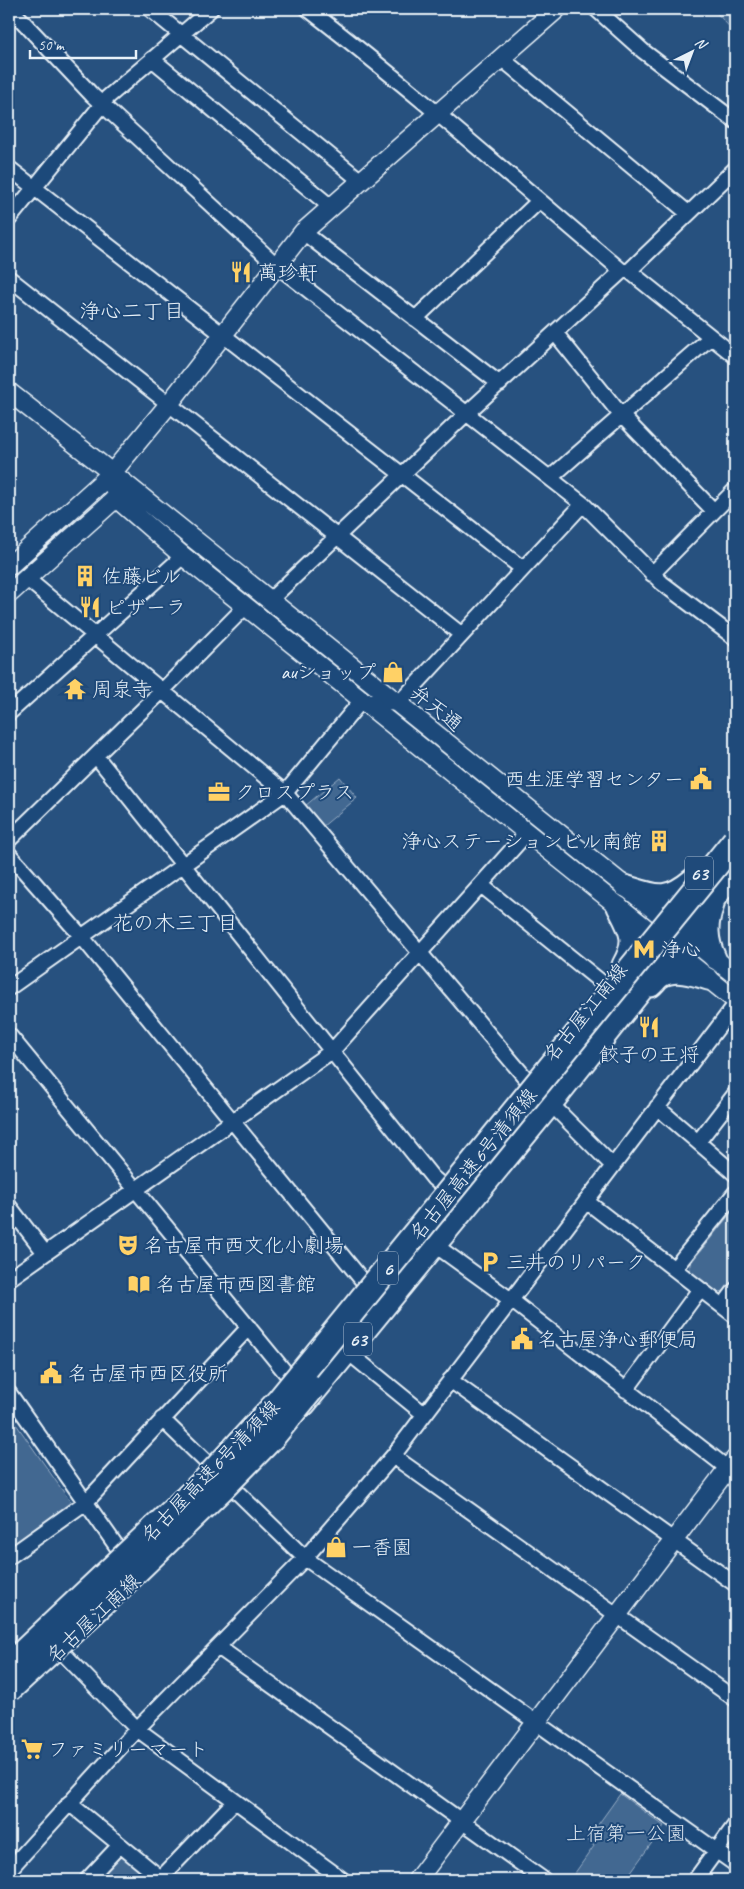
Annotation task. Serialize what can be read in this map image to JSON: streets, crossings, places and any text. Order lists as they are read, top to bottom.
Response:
{
  "streets": {
    "highway": ["名古屋高速6号清須線", "6"],
    "main road": ["63", "名古屋江南線"],
    "street": ["弁天通"]
  },
  "crossings": [
    ["弁天通", "名古屋江南線"],
    ["名古屋江南線", "名古屋高速6号清須線"]
  ],
  "districts": ["浄心二丁目", "花の木三丁目"],
  "parks": ["上宿第一公園"],
  "places": {
    "restaurant": ["萬珍軒", "ピザーラ", "餃子の王将"],
    "building": ["佐藤ビル", "浄心ステーションビル南館"],
    "shop": ["auショップ", "一香園"],
    "temple": ["周泉寺"],
    "public building": ["西生涯学習センター", "名古屋浄心郵便局", "名古屋市西区役所"],
    "office": ["クロスプラス"],
    "metro station": ["浄心"],
    "theatre": ["名古屋市西文化小劇場"],
    "parking": ["三井のリパーク"],
    "library": ["名古屋市西図書館"],
    "supermarket": ["ファミリーマート"]
  },
  "scale_bar": "50 m",
  "north": "top right"
}
